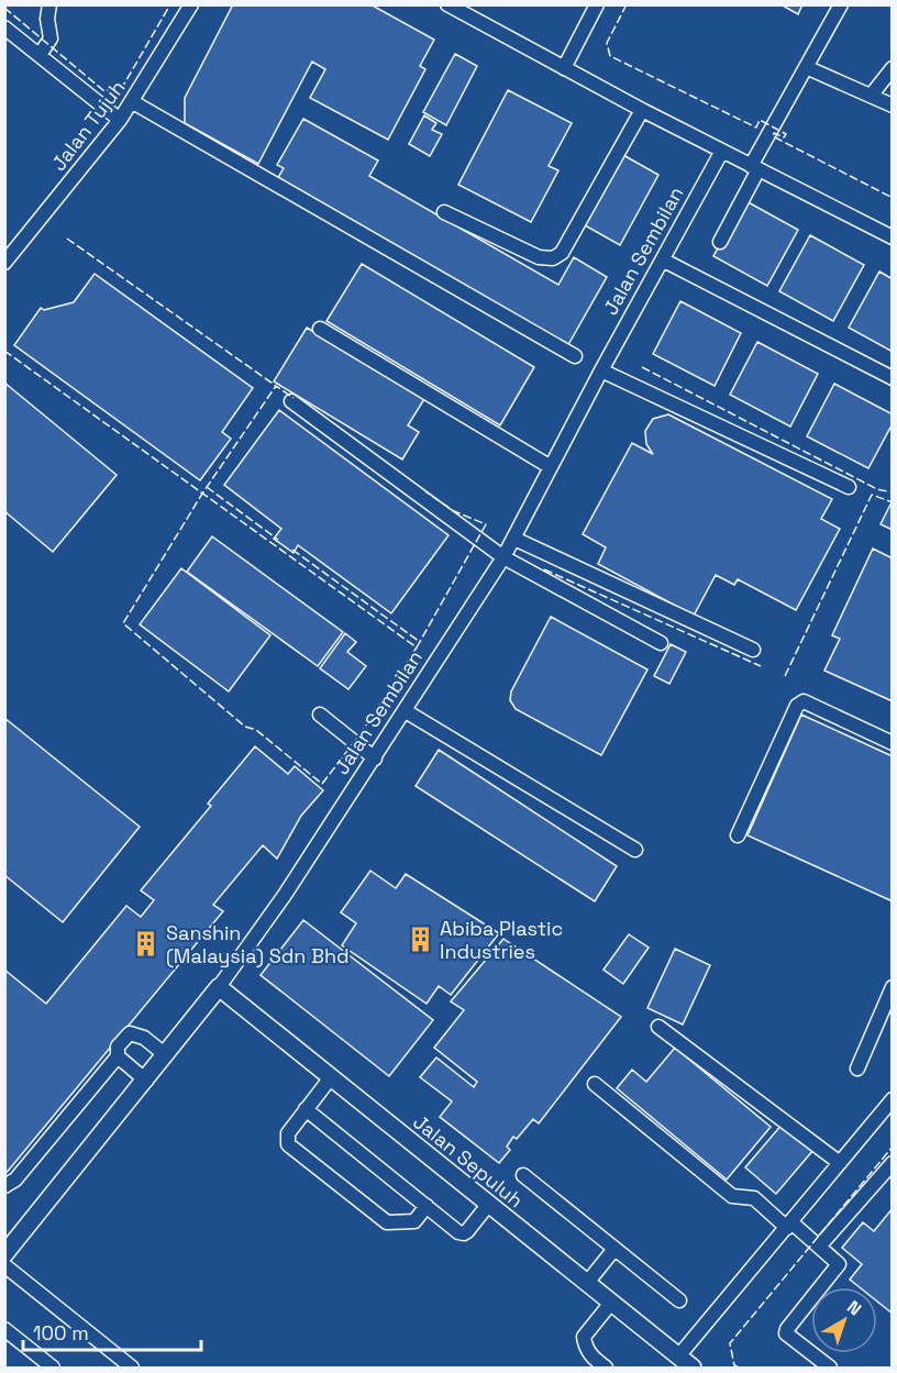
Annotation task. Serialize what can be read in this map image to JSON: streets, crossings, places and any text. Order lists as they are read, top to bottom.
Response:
{
  "streets": {
    "main road": ["Jalan Sembilan", "Jalan Sepuluh"],
    "street": ["Jalan Tujuh"]
  },
  "crossings": [
    ["Jalan Sembilan", "Jalan Sepuluh"]
  ],
  "places": {
    "building": ["Abiba Plastic Industries", "Sanshin (Malaysia) Sdn Bhd"]
  },
  "scale_bar": "100 m",
  "north": "top right"
}
